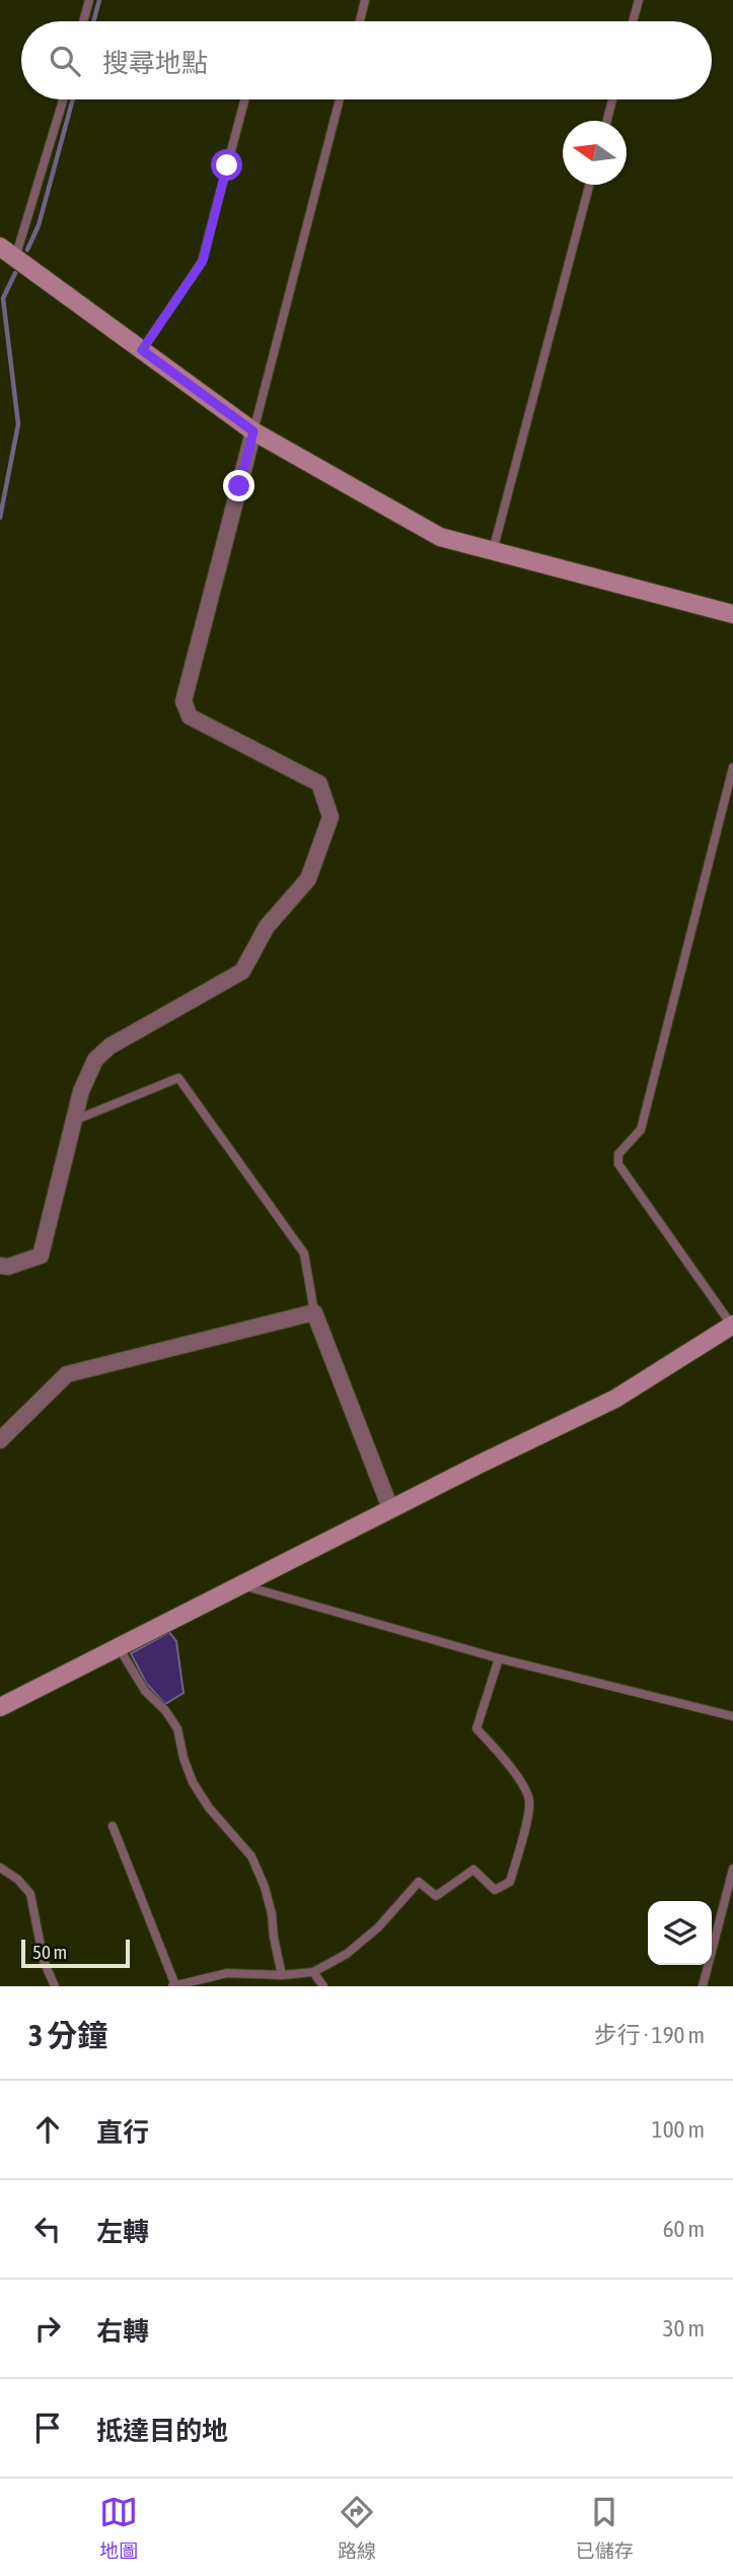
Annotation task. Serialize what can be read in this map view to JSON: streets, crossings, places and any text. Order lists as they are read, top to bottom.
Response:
{
  "scale_bar": "50 m",
  "north": "left",
  "page": {
    "search": "搜尋地點",
    "scale": "50 m",
    "heading": ["3 分鐘", "步行 · 190 m"],
    "list": [
      ["直行", "100 m"],
      ["左轉", "60 m"],
      ["右轉", "30 m"],
      "抵達目的地"
    ],
    "nav": ["地圖", "路線", "已儲存"]
  }
}
